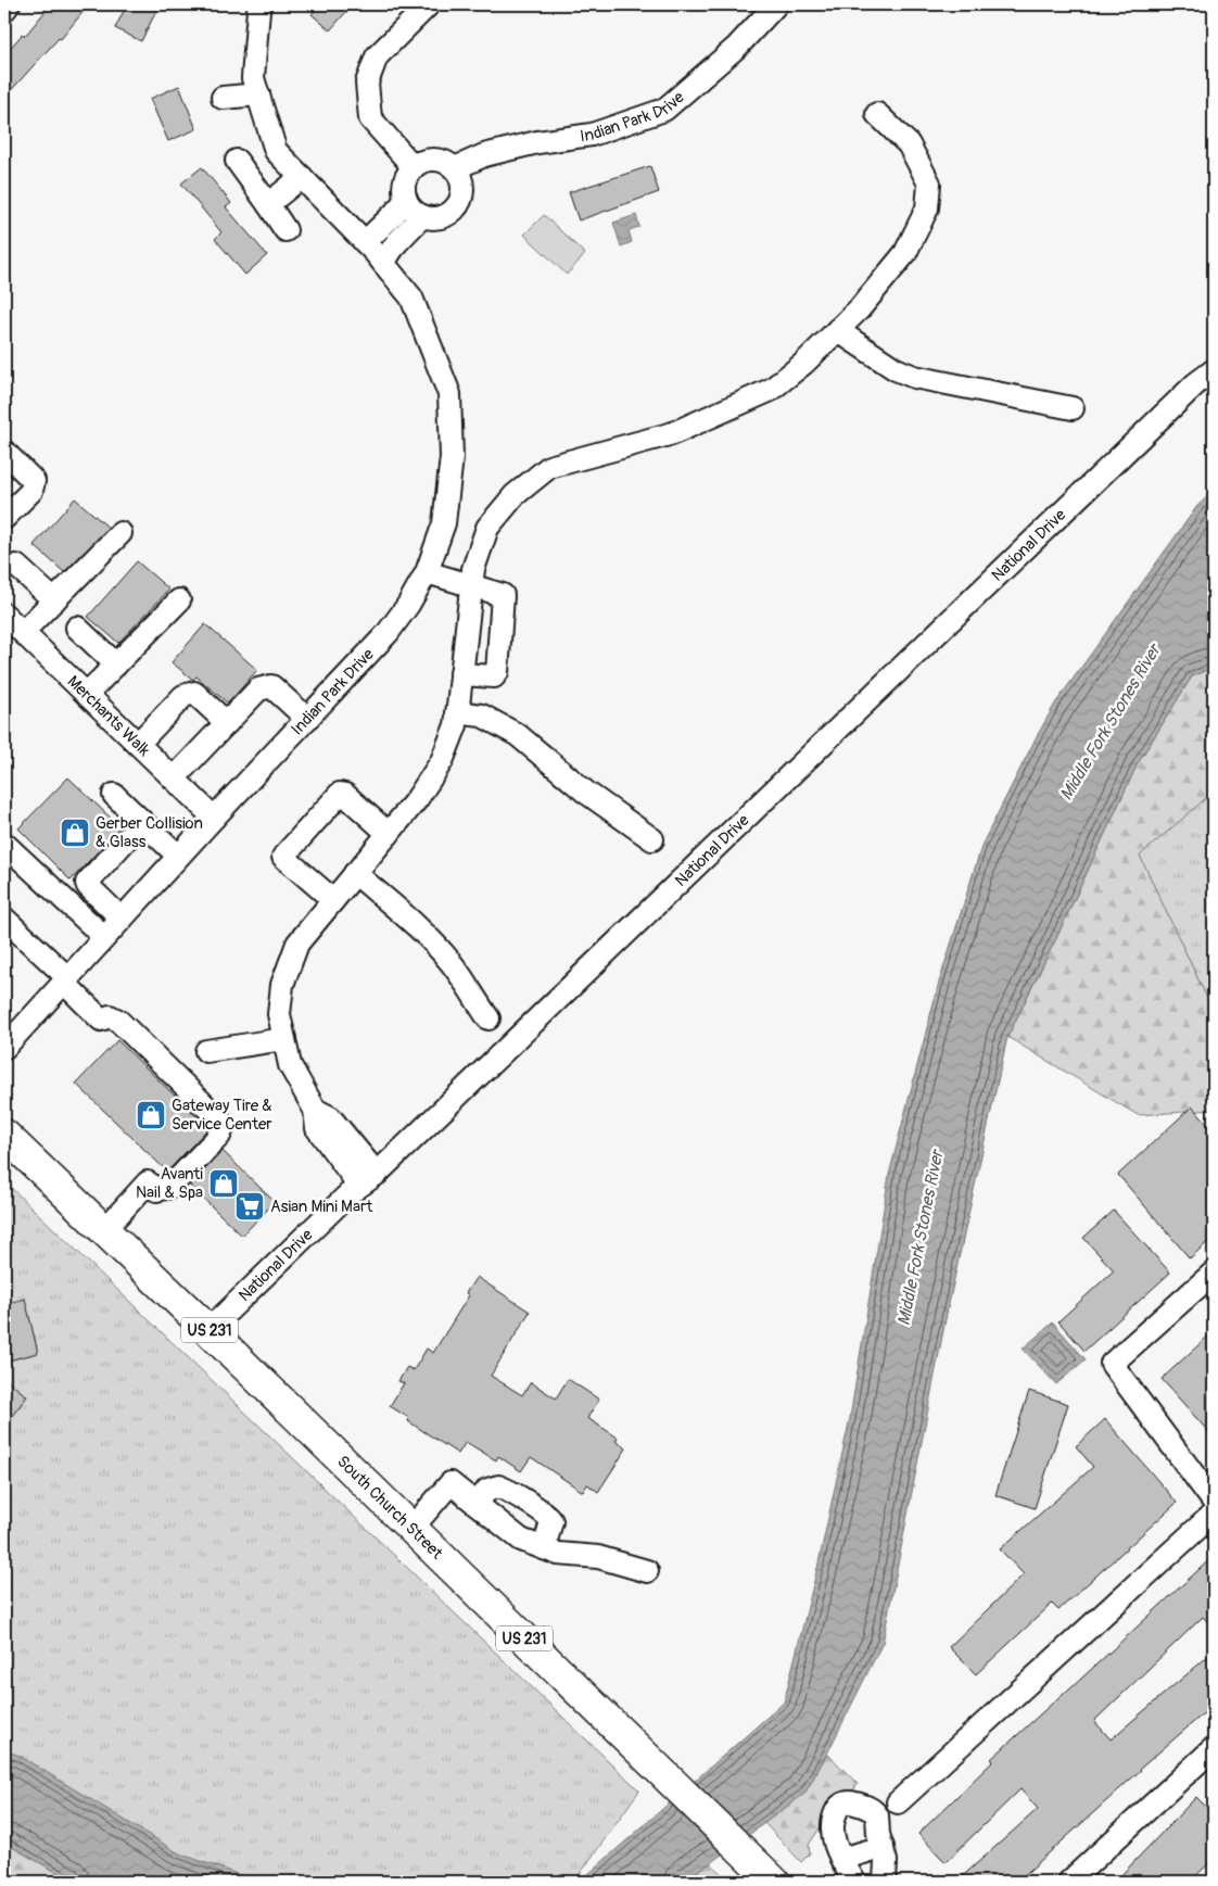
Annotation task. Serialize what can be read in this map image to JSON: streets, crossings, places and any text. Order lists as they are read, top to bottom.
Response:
{
  "streets": {
    "highway": ["US 231", "South Church Street"],
    "street": ["Indian Park Drive", "National Drive", "Merchants Walk"]
  },
  "crossings": [
    ["Indian Park Drive", "Merchants Walk"],
    ["National Drive", "South Church Street"]
  ],
  "water": ["Middle Fork Stones River"],
  "places": {
    "shop": ["Gerber Collision & Glass", "Gateway Tire & Service Center", "Avanti Nail & Spa"],
    "supermarket": ["Asian Mini Mart"]
  }
}
